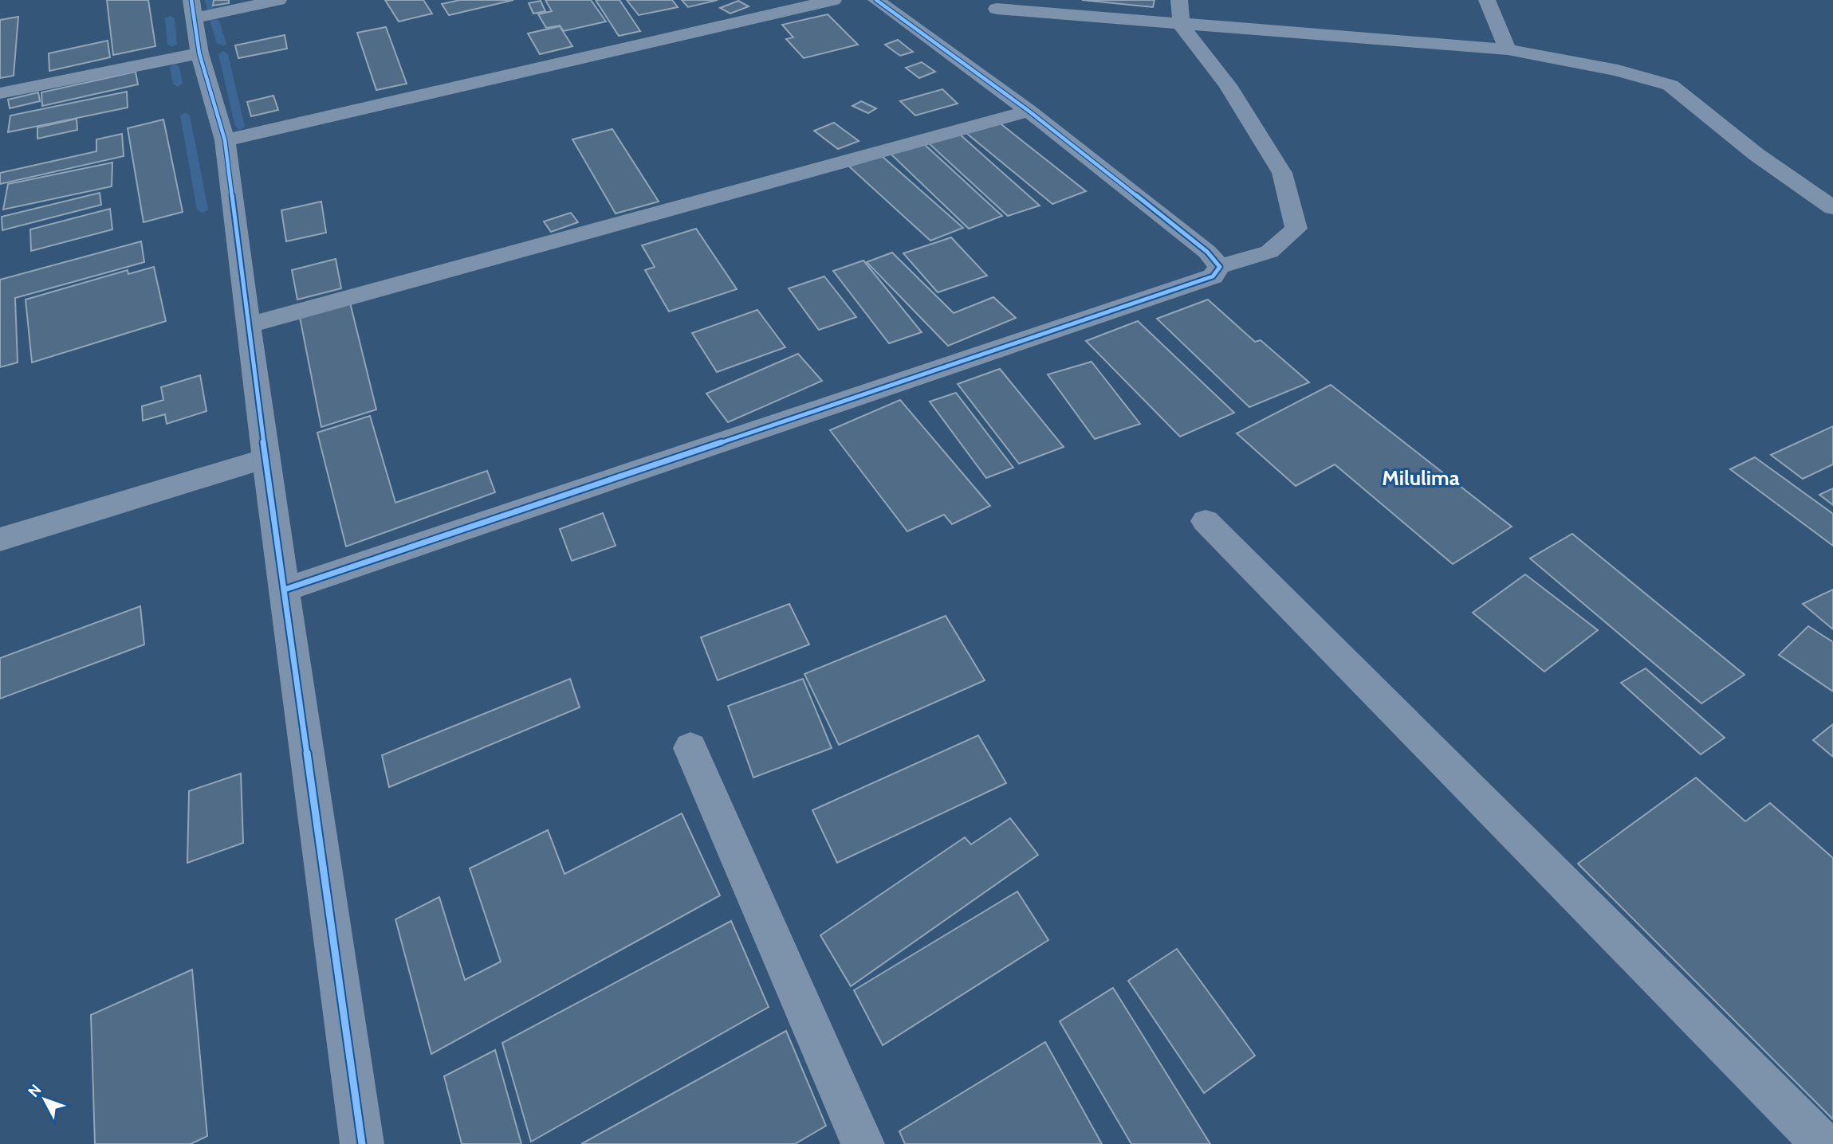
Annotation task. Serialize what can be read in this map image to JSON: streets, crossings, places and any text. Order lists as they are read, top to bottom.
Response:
{
  "districts": ["Milulima"],
  "north": "top left"
}
